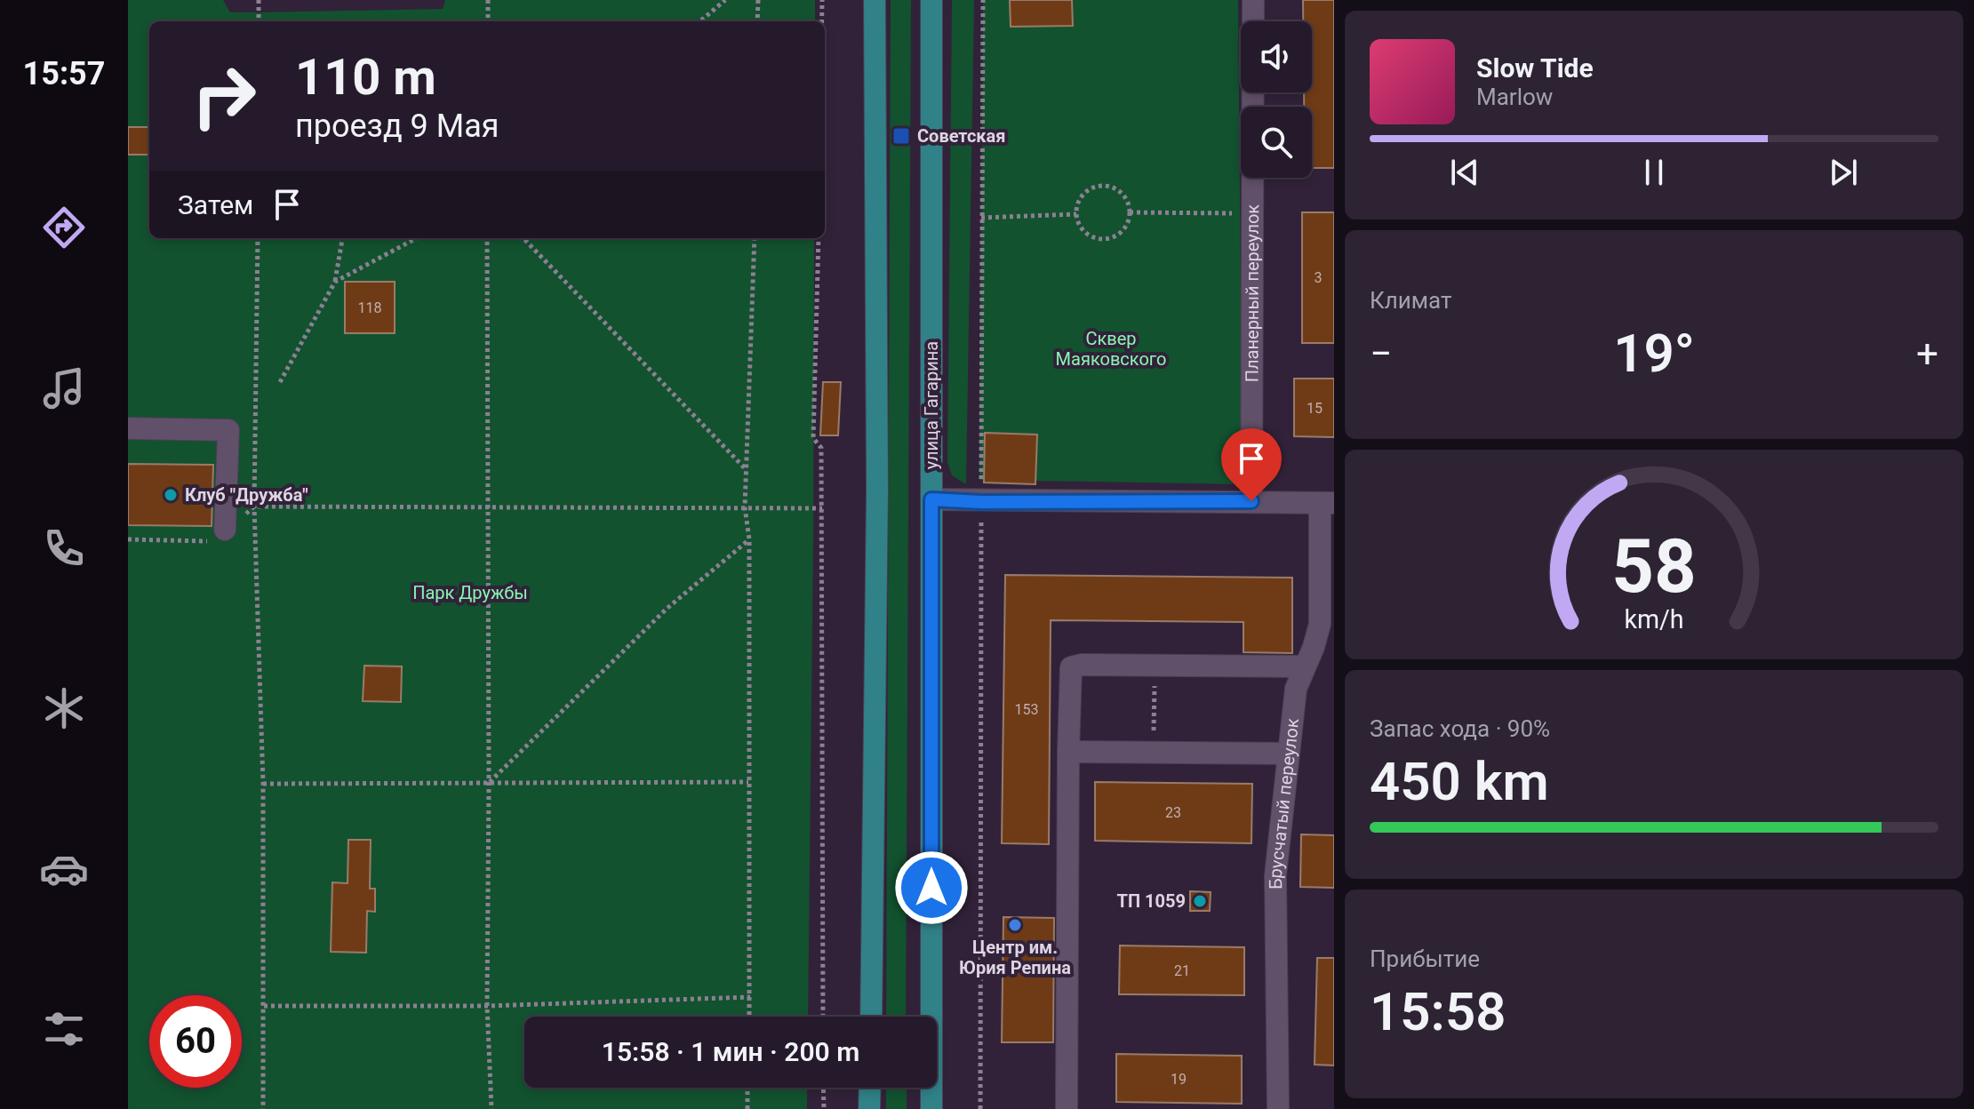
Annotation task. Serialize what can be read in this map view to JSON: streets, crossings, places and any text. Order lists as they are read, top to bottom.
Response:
{
  "streets": {
    "main road": ["улица Гагарина"],
    "street": ["Планерный переулок", "Брусчатый переулок"]
  },
  "parks": ["Сквер Маяковского", "Парк Дружбы"],
  "places": {
    "transit": ["Советская"],
    "other": ["Клуб \"Дружба\"", "ТП 1059", "Центр им. Юрия Репина"]
  },
  "house_numbers": [
    "3",
    "118",
    "15",
    "153",
    "23",
    "21",
    "19"
  ],
  "page": {
    "tabs": "15:57",
    "turn": ["110 m", "проезд 9 Мая"],
    "song": ["Slow Tide", "Marlow"],
    "then": "Затем",
    "tile": [
      "Климат",
      ["Запас хода · 90%", "450 km"],
      ["Прибытие", "15:58"]
    ],
    "heat": ["−", "19°", "+"],
    "limit": "60",
    "trip": "15:58 · 1 мин · 200 m",
    "gauge": ["58", "km/h"]
  }
}
